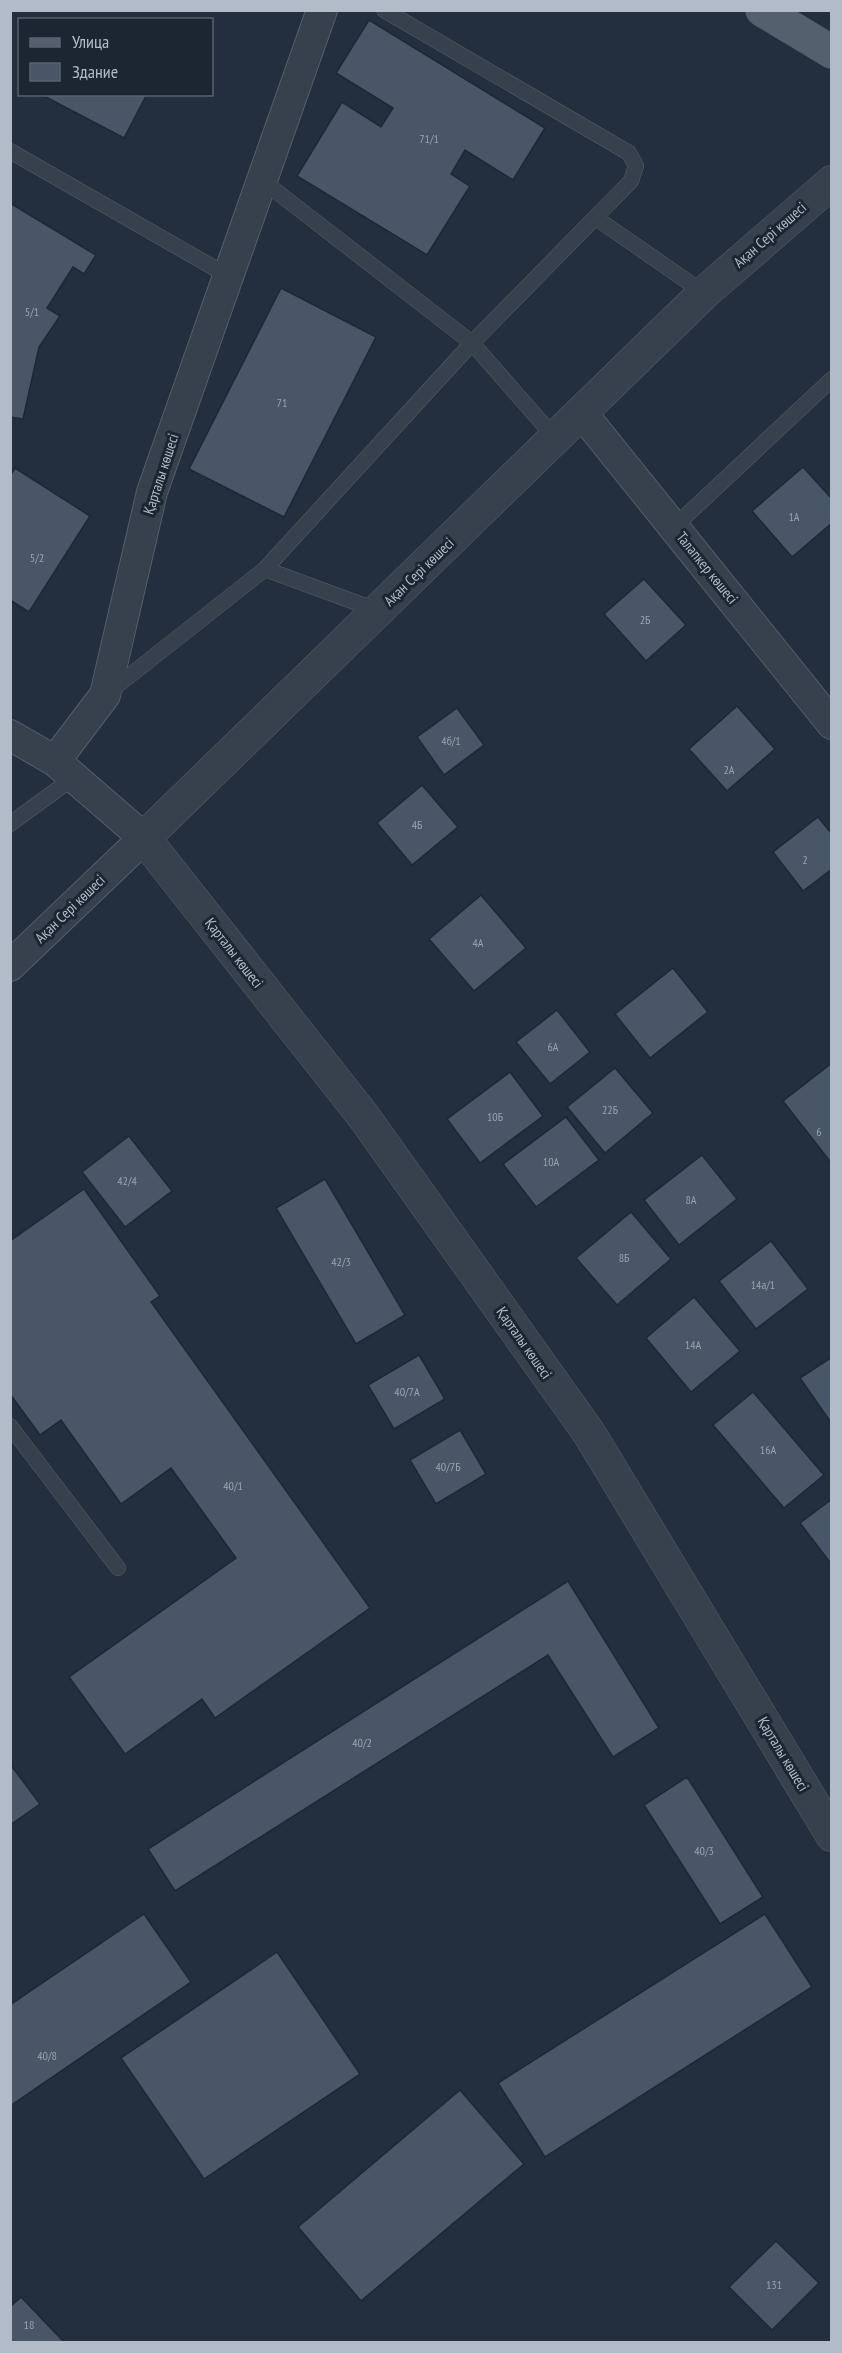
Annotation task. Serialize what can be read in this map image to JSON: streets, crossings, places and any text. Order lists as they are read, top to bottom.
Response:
{
  "streets": {
    "street": ["Ақан Сері көшесі", "Қарталы көшесі", "Талапкер көшесі"]
  },
  "crossings": [
    ["Ақан Сері көшесі", "Қарталы көшесі"],
    ["Ақан Сері көшесі", "Талапкер көшесі"]
  ],
  "house_numbers": [
    "71/1",
    "5/1",
    "71",
    "1А",
    "5/2",
    "2Б",
    "4б/1",
    "2А",
    "4Б",
    "2",
    "4А",
    "6А",
    "22Б",
    "10Б",
    "6",
    "10А",
    "42/4",
    "8А",
    "8Б",
    "42/3",
    "14а/1",
    "14А",
    "40/7А",
    "16А",
    "40/7Б",
    "40/1",
    "40/2",
    "40/3",
    "40/8",
    "131",
    "18"
  ],
  "legend": ["Улица", "Здание"]
}
